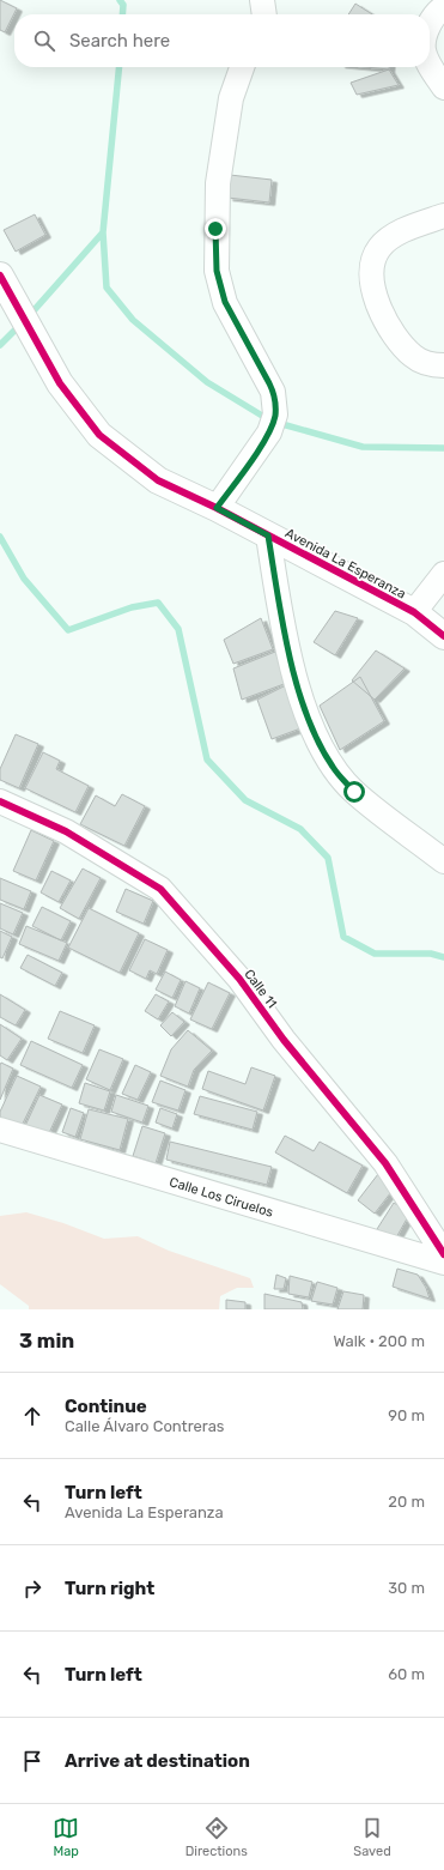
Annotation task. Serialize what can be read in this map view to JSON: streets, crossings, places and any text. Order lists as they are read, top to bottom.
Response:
{
  "streets": {
    "street": ["Avenida La Esperanza", "Calle 11", "Calle Los Ciruelos"]
  },
  "page": {
    "search": "Search here",
    "heading": ["3 min", "Walk · 200 m"],
    "list": [
      ["Continue", "Calle Álvaro Contreras", "90 m"],
      ["Turn left", "Avenida La Esperanza", "20 m"],
      ["Turn right", "30 m"],
      ["Turn left", "60 m"],
      "Arrive at destination"
    ],
    "nav": ["Map", "Directions", "Saved"]
  }
}
